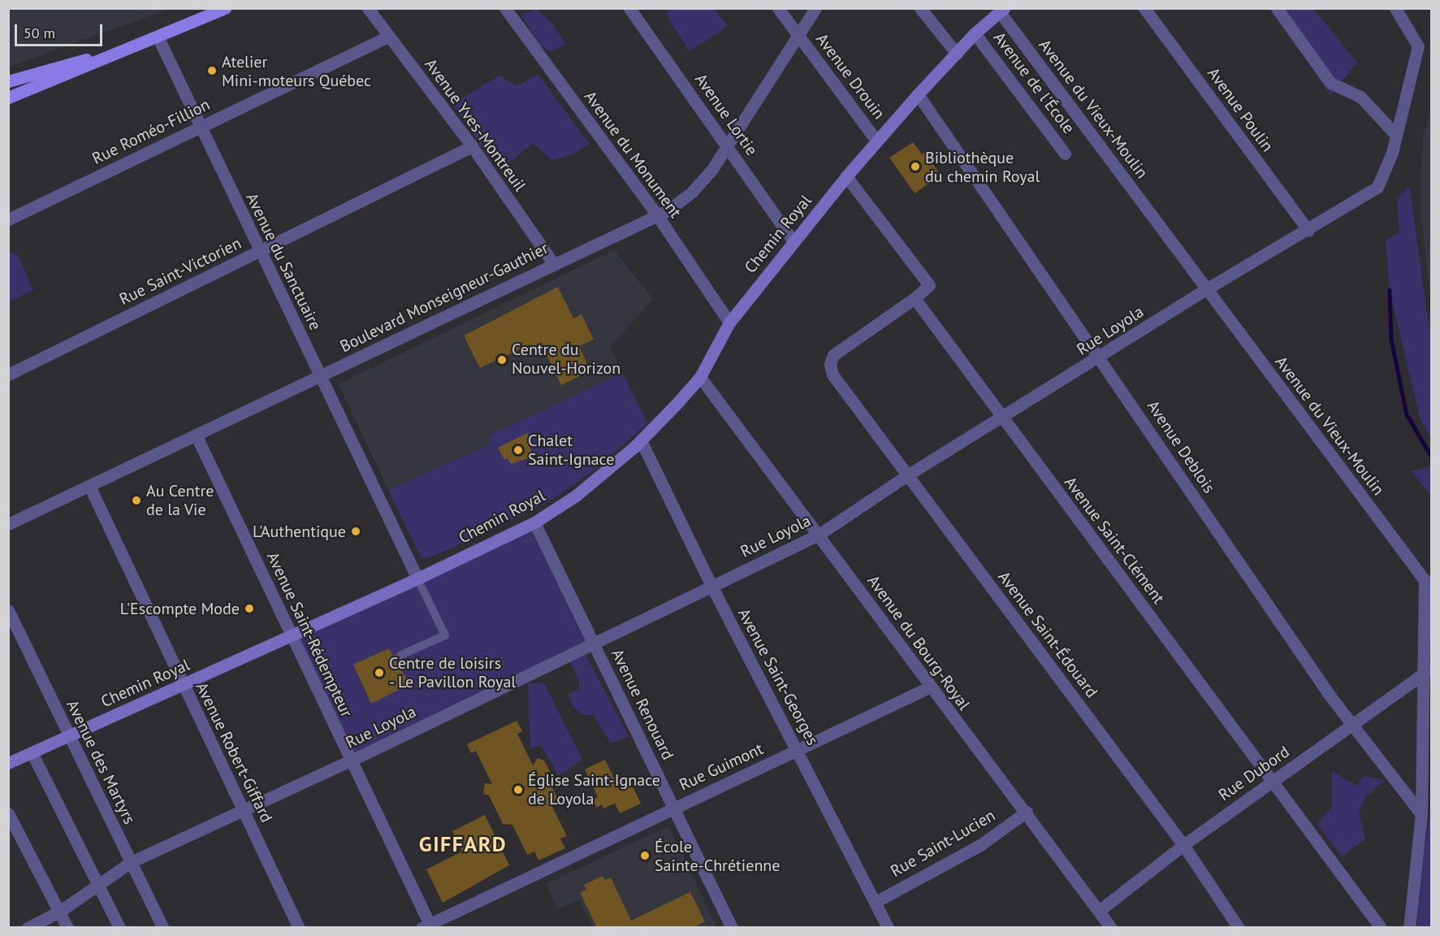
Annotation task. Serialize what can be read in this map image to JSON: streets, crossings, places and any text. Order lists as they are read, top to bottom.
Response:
{
  "streets": {
    "main road": ["Chemin Royal"],
    "street": [
      "Avenue Drouin",
      "Avenue de l'École",
      "Avenue du Vieux-Moulin",
      "Avenue Poulin",
      "Avenue Lortie",
      "Avenue Yves-Montreuil",
      "Rue Roméo-Fillion",
      "Avenue du Monument",
      "Avenue du Sanctuaire",
      "Rue Saint-Victorien",
      "Boulevard Monseigneur-Gauthier",
      "Rue Loyola",
      "Avenue Deblois",
      "Avenue Saint-Clément",
      "Avenue Saint-Rédempteur",
      "Avenue Saint-Édouard",
      "Avenue du Bourg-Royal",
      "Avenue Saint-Georges",
      "Avenue Renouard",
      "Avenue Robert-Giffard",
      "Avenue des Martyrs",
      "Rue Guimont",
      "Rue Dubord",
      "Rue Saint-Lucien"
    ]
  },
  "crossings": [
    ["Avenue Drouin", "Chemin Royal"],
    ["Avenue Drouin", "Boulevard Monseigneur-Gauthier"],
    ["Avenue de l'École", "Chemin Royal"],
    ["Avenue du Vieux-Moulin", "Chemin Royal"],
    ["Avenue du Vieux-Moulin", "Rue Loyola"],
    ["Avenue du Vieux-Moulin", "Avenue Deblois"],
    ["Avenue du Vieux-Moulin", "Rue Dubord"],
    ["Avenue Poulin", "Rue Loyola"],
    ["Avenue Lortie", "Chemin Royal"],
    ["Avenue Lortie", "Boulevard Monseigneur-Gauthier"],
    ["Avenue Yves-Montreuil", "Rue Roméo-Fillion"],
    ["Avenue Yves-Montreuil", "Rue Saint-Victorien"],
    ["Avenue Yves-Montreuil", "Boulevard Monseigneur-Gauthier"],
    ["Rue Roméo-Fillion", "Avenue du Sanctuaire"],
    ["Avenue du Monument", "Chemin Royal"],
    ["Avenue du Monument", "Boulevard Monseigneur-Gauthier"],
    ["Chemin Royal", "Avenue du Sanctuaire"],
    ["Chemin Royal", "Avenue Deblois"],
    ["Chemin Royal", "Avenue Saint-Rédempteur"],
    ["Chemin Royal", "Avenue du Bourg-Royal"],
    ["Chemin Royal", "Avenue Saint-Georges"],
    ["Chemin Royal", "Avenue Renouard"],
    ["Chemin Royal", "Avenue Robert-Giffard"],
    ["Chemin Royal", "Avenue des Martyrs"],
    ["Avenue du Sanctuaire", "Rue Saint-Victorien"],
    ["Avenue du Sanctuaire", "Boulevard Monseigneur-Gauthier"],
    ["Boulevard Monseigneur-Gauthier", "Avenue Saint-Rédempteur"],
    ["Boulevard Monseigneur-Gauthier", "Avenue Robert-Giffard"],
    ["Rue Loyola", "Avenue Deblois"],
    ["Rue Loyola", "Avenue Saint-Clément"],
    ["Rue Loyola", "Avenue Saint-Rédempteur"],
    ["Rue Loyola", "Avenue Saint-Édouard"],
    ["Rue Loyola", "Avenue du Bourg-Royal"],
    ["Rue Loyola", "Avenue Saint-Georges"],
    ["Rue Loyola", "Avenue Renouard"],
    ["Rue Loyola", "Avenue Robert-Giffard"],
    ["Rue Loyola", "Avenue des Martyrs"],
    ["Avenue Deblois", "Rue Dubord"],
    ["Avenue Saint-Clément", "Avenue Saint-Édouard"],
    ["Avenue Saint-Clément", "Rue Dubord"],
    ["Avenue Saint-Rédempteur", "Rue Guimont"],
    ["Avenue Saint-Édouard", "Rue Dubord"],
    ["Avenue du Bourg-Royal", "Rue Guimont"],
    ["Avenue du Bourg-Royal", "Rue Dubord"],
    ["Avenue du Bourg-Royal", "Rue Saint-Lucien"],
    ["Avenue Saint-Georges", "Rue Guimont"],
    ["Avenue Saint-Georges", "Rue Saint-Lucien"],
    ["Avenue Renouard", "Rue Guimont"]
  ],
  "districts": ["GIFFARD"],
  "places": [
    "Atelier Mini-moteurs Québec",
    "Bibliothèque du chemin Royal",
    "Centre du Nouvel-Horizon",
    "Chalet Saint-Ignace",
    "Au Centre de la Vie",
    "L'Authentique",
    "L'Escompte Mode",
    "Centre de loisirs - Le Pavillon Royal",
    "Église Saint-Ignace de Loyola",
    "École Sainte-Chrétienne"
  ],
  "scale_bar": "50 m"
}
